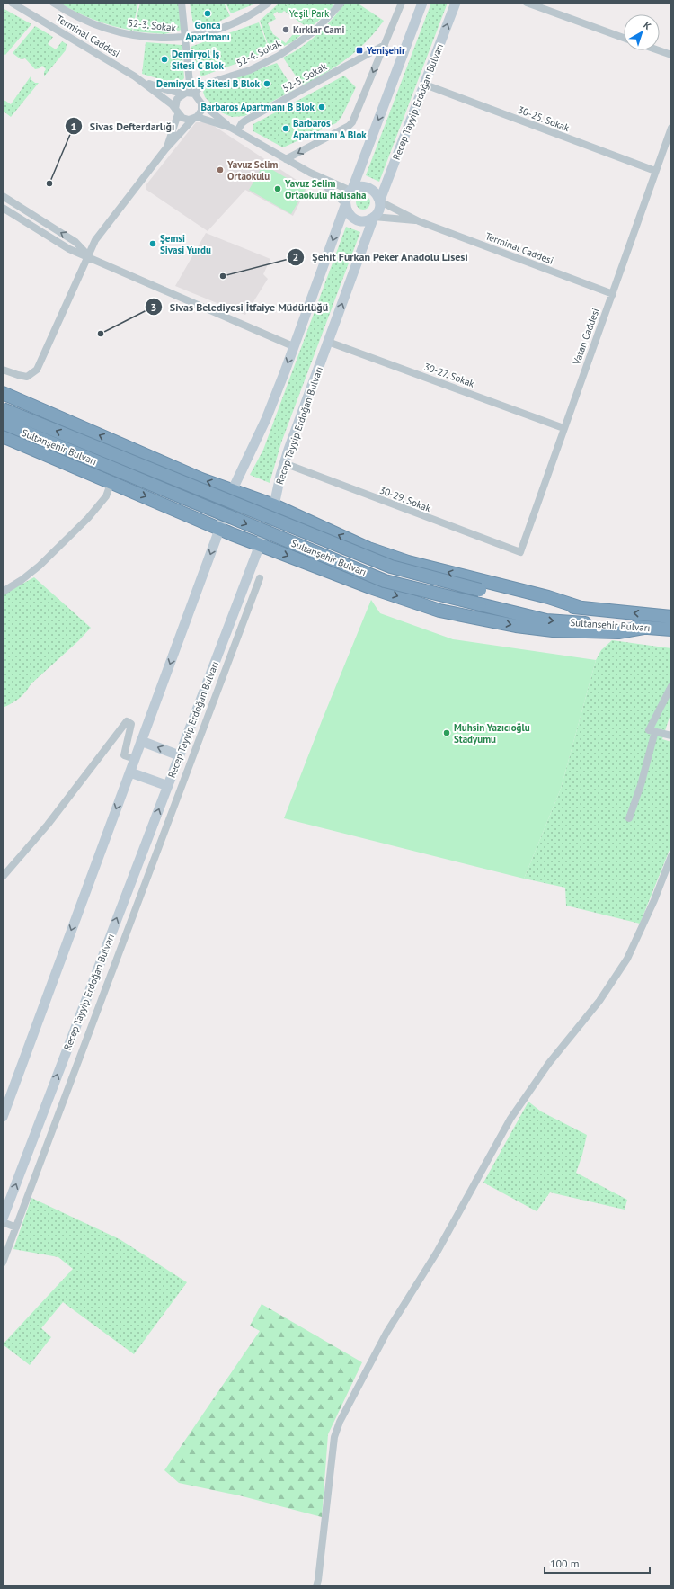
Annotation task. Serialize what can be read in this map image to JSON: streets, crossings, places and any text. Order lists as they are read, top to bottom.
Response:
{
  "streets": {
    "highway": ["Sultanşehir Bulvarı"],
    "street": [
      "52-3. Sokak",
      "Terminal Caddesi",
      "52-4. Sokak",
      "52-5. Sokak",
      "Recep Tayyip Erdoğan Bulvarı",
      "30-25. Sokak",
      "Vatan Caddesi",
      "30-27. Sokak",
      "30-29. Sokak"
    ]
  },
  "crossings": [
    ["Terminal Caddesi", "52-4. Sokak"],
    ["Terminal Caddesi", "52-5. Sokak"],
    ["Terminal Caddesi", "Recep Tayyip Erdoğan Bulvarı"],
    ["Terminal Caddesi", "Vatan Caddesi"],
    ["Recep Tayyip Erdoğan Bulvarı", "30-25. Sokak"],
    ["Recep Tayyip Erdoğan Bulvarı", "30-27. Sokak"],
    ["Recep Tayyip Erdoğan Bulvarı", "30-29. Sokak"],
    ["30-25. Sokak", "Vatan Caddesi"],
    ["Vatan Caddesi", "30-27. Sokak"],
    ["Vatan Caddesi", "30-29. Sokak"]
  ],
  "parks": ["Yeşil Park"],
  "places": {
    "other": [
      "Gonca Apartmanı",
      "Kırklar Cami",
      "Demiryol İş Sitesi C Blok",
      "Demiryol İş Sitesi B Blok",
      "Barbaros Apartmanı B Blok",
      "Barbaros Apartmanı A Blok",
      "Yavuz Selim Ortaokulu",
      "Sivas Defterdarlığı",
      "Yavuz Selim Ortaokulu Halısaha",
      "Şemsi Sivasi Yurdu",
      "Şehit Furkan Peker Anadolu Lisesi",
      "Sivas Belediyesi İtfaiye Müdürlüğü",
      "Muhsin Yazıcıoğlu Stadyumu"
    ],
    "transit": ["Yenişehir"]
  },
  "scale_bar": "100 m",
  "north": "top right"
}
